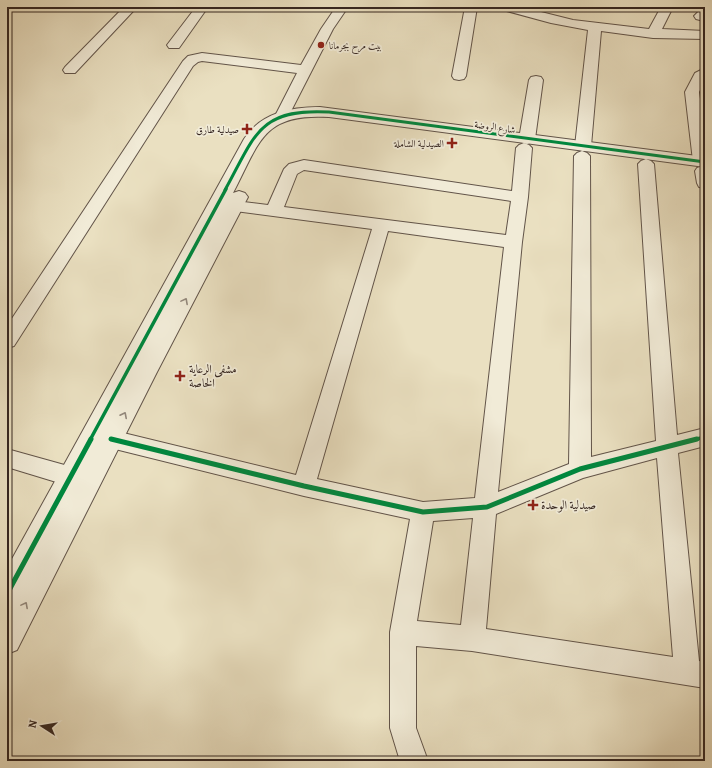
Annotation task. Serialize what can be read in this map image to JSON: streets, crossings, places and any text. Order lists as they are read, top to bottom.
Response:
{
  "streets": {
    "street": ["شارع الروضة"]
  },
  "places": {
    "other": ["بيت مرح بجرمانا"],
    "health": [
      "صيدلية طارق",
      "الصيدلية الشاملة",
      "مشفى الرعاية الخاصة",
      "صيدلية الوحدة"
    ]
  },
  "north": "left"
}
